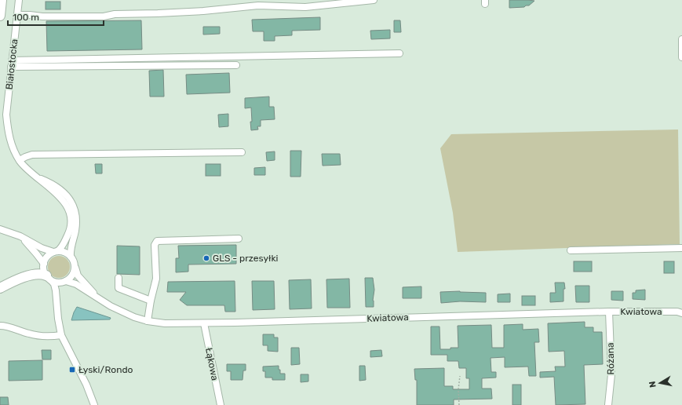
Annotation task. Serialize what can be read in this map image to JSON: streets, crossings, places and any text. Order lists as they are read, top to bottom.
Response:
{
  "streets": {
    "street": [
      "Białostocka",
      "Kwiatowa",
      "Różana",
      "Łąkowa"
    ]
  },
  "crossings": [
    ["Białostocka", "Kwiatowa"],
    ["Kwiatowa", "Różana"],
    ["Kwiatowa", "Łąkowa"]
  ],
  "places": {
    "other": ["GLS - przesyłki"],
    "transit": ["Łyski/Rondo"]
  },
  "scale_bar": "100 m",
  "north": "left"
}
